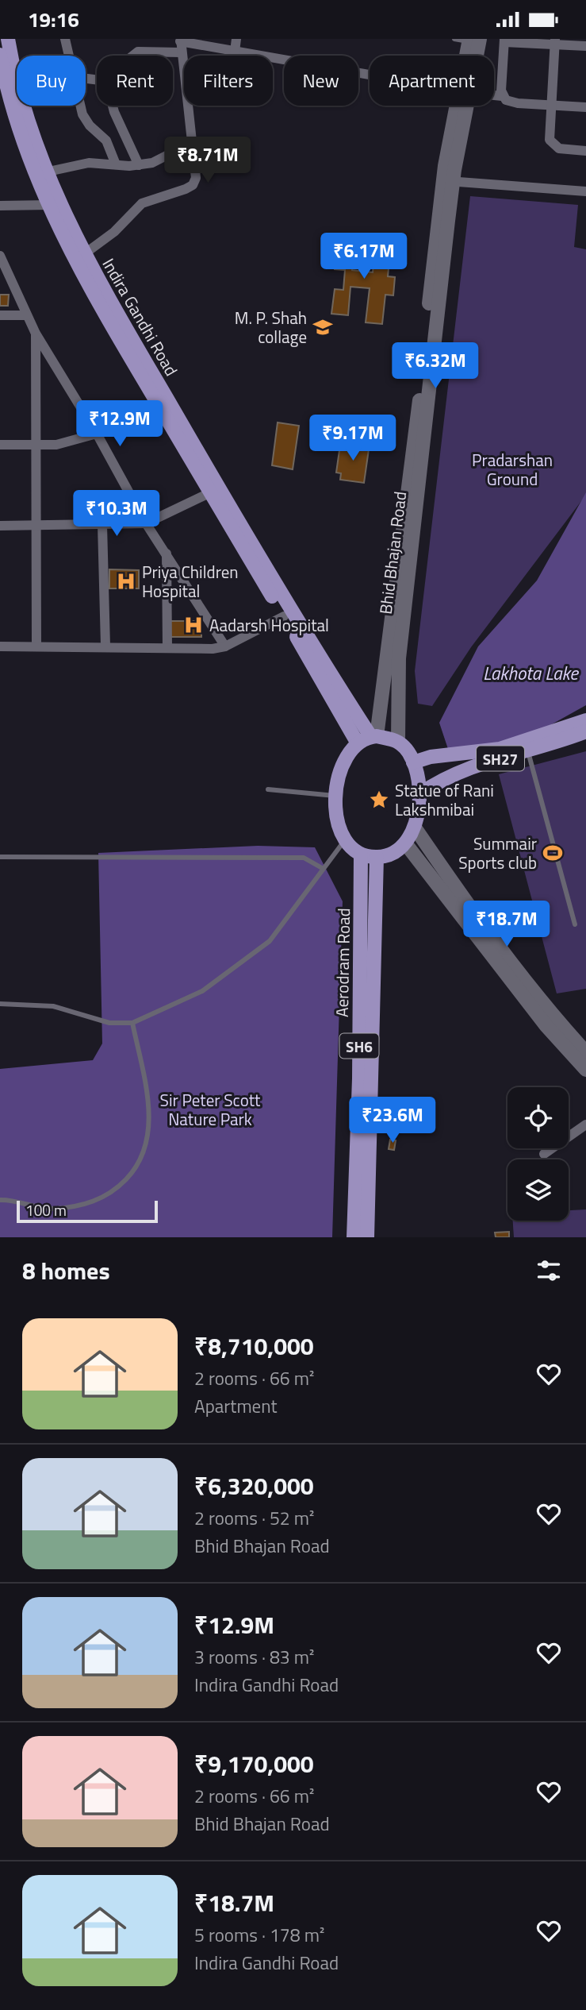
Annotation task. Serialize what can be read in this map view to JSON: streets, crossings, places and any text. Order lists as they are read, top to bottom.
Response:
{
  "streets": {
    "main road": [
      "Indira Gandhi Road",
      "Bhid Bhajan Road",
      "SH27",
      "Aerodram Road",
      "SH6"
    ]
  },
  "crossings": [
    ["Indira Gandhi Road", "Bhid Bhajan Road"],
    ["Indira Gandhi Road", "SH27"],
    ["Indira Gandhi Road", "Aerodram Road"],
    ["Bhid Bhajan Road", "SH27"],
    ["Bhid Bhajan Road", "Aerodram Road"],
    ["SH27", "Aerodram Road"]
  ],
  "water": ["Lakhota Lake"],
  "parks": ["Pradarshan Ground", "Sir Peter Scott Nature Park"],
  "places": {
    "school or university": ["M. P. Shah collage"],
    "hospital": ["Priya Children Hospital", "Aadarsh Hospital"],
    "place": ["Statue of Rani Lakshmibai"],
    "sports": ["Summair Sports club"]
  },
  "scale_bar": "100 m",
  "page": {
    "status": "19:16",
    "chip": [
      "Buy",
      "Rent",
      "Filters",
      "New",
      "Apartment"
    ],
    "price": [
      "₹8.71M",
      "₹6.17M",
      "₹6.32M",
      "₹12.9M",
      "₹9.17M",
      "₹10.3M",
      "₹18.7M",
      "₹23.6M"
    ],
    "scale": "100 m",
    "heading": "8 homes",
    "list": [
      {
        "name": "₹8,710,000",
        "note": "2 rooms · 66 m² · Apartment"
      },
      {
        "name": "₹6,320,000",
        "note": "2 rooms · 52 m² · Bhid Bhajan Road"
      },
      {
        "name": "₹12.9M",
        "note": "3 rooms · 83 m² · Indira Gandhi Road"
      },
      {
        "name": "₹9,170,000",
        "note": "2 rooms · 66 m² · Bhid Bhajan Road"
      },
      {
        "name": "₹18.7M",
        "note": "5 rooms · 178 m² · Indira Gandhi Road"
      }
    ]
  }
}
